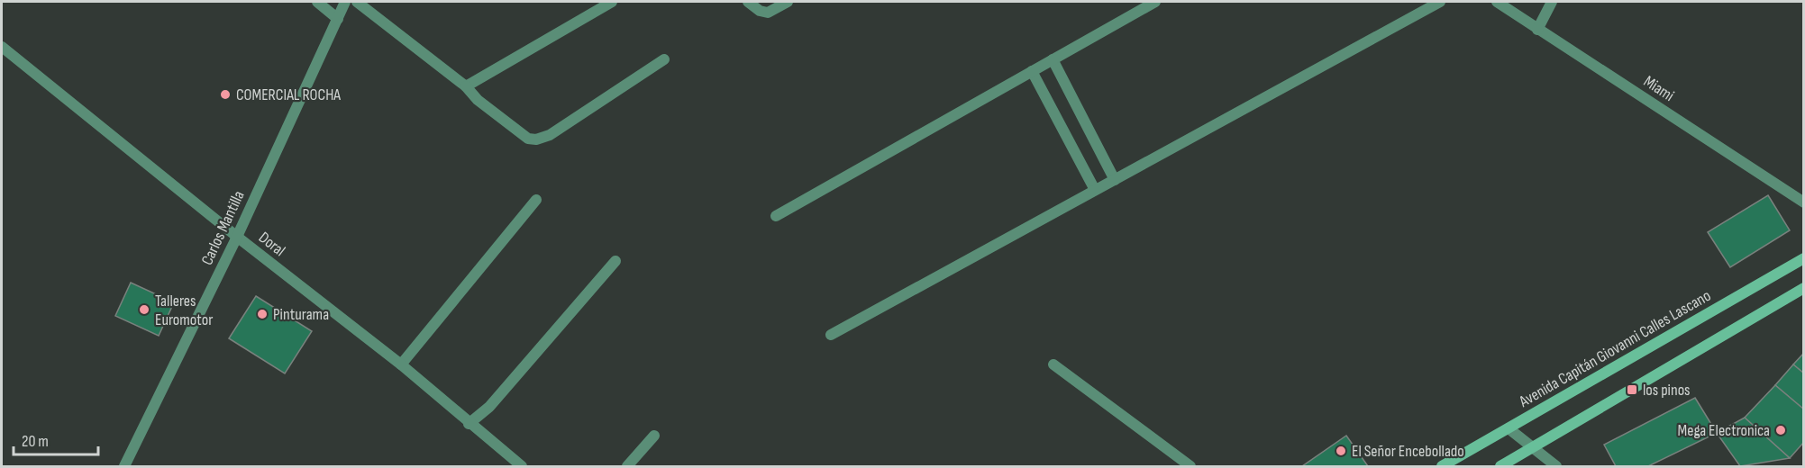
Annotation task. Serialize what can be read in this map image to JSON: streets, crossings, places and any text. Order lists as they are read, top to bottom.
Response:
{
  "streets": {
    "main road": ["Avenida Capitán Giovanni Calles Lascano"],
    "street": ["Miami", "Carlos Mantilla", "Doral"]
  },
  "crossings": [
    ["Carlos Mantilla", "Doral"]
  ],
  "places": {
    "other": [
      "COMERCIAL ROCHA",
      "Talleres Euromotor",
      "Pinturama",
      "Mega Electronica",
      "El Señor Encebollado"
    ],
    "transit": ["los pinos"]
  },
  "scale_bar": "20 m"
}
